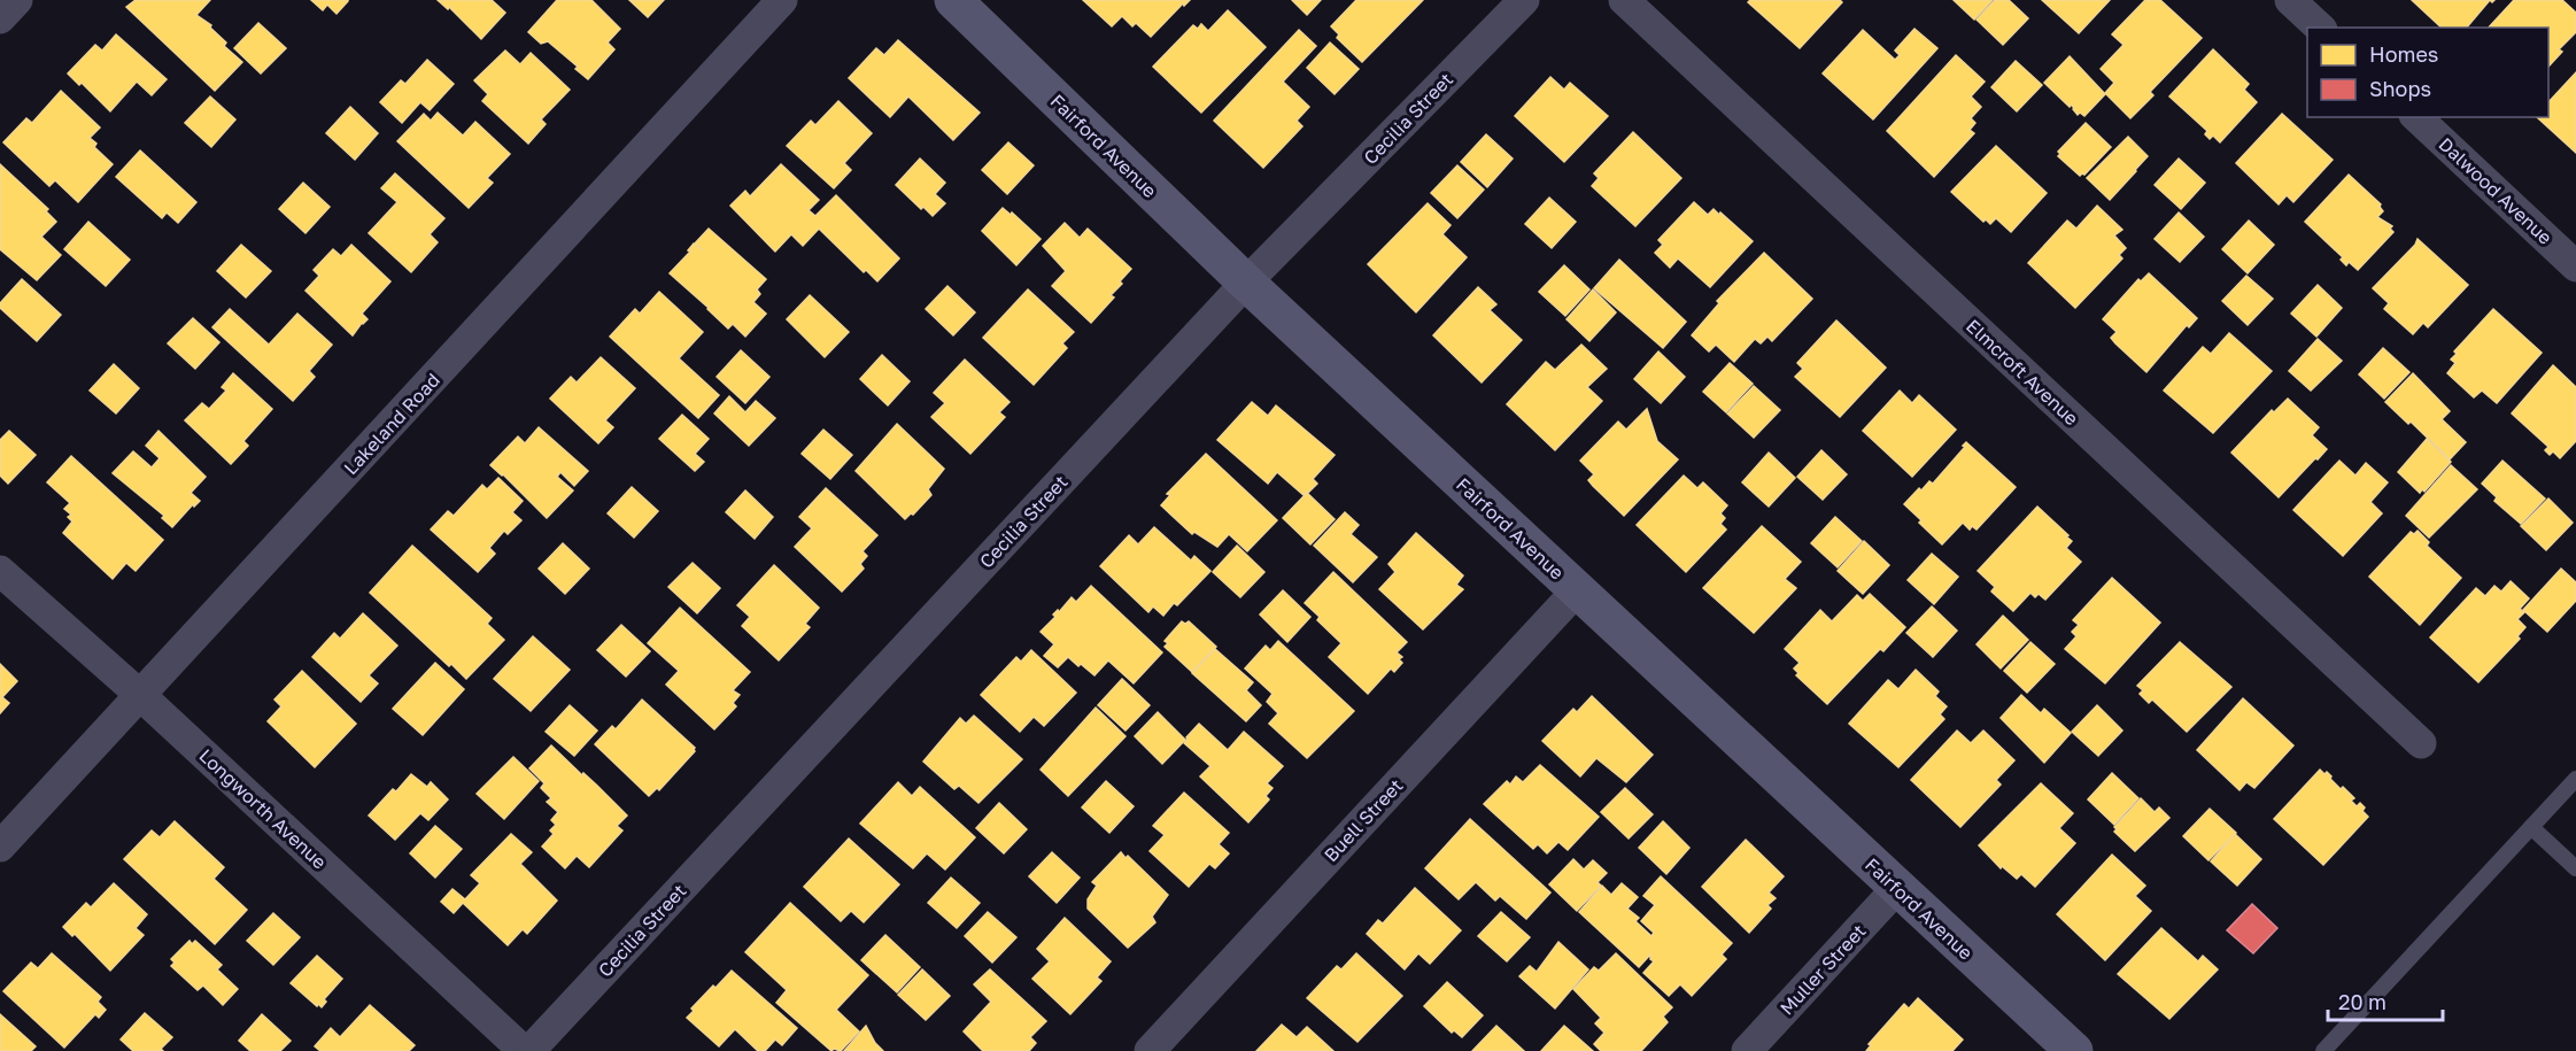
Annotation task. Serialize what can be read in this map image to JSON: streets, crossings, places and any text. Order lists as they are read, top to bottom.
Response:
{
  "streets": {
    "street": [
      "Cecilia Street",
      "Fairford Avenue",
      "Dalwood Avenue",
      "Elmcroft Avenue",
      "Lakeland Road",
      "Longworth Avenue",
      "Buell Street",
      "Muller Street"
    ]
  },
  "crossings": [
    ["Cecilia Street", "Fairford Avenue"],
    ["Fairford Avenue", "Buell Street"],
    ["Fairford Avenue", "Muller Street"],
    ["Lakeland Road", "Longworth Avenue"]
  ],
  "legend": ["Homes", "Shops"],
  "scale_bar": "20 m"
}
